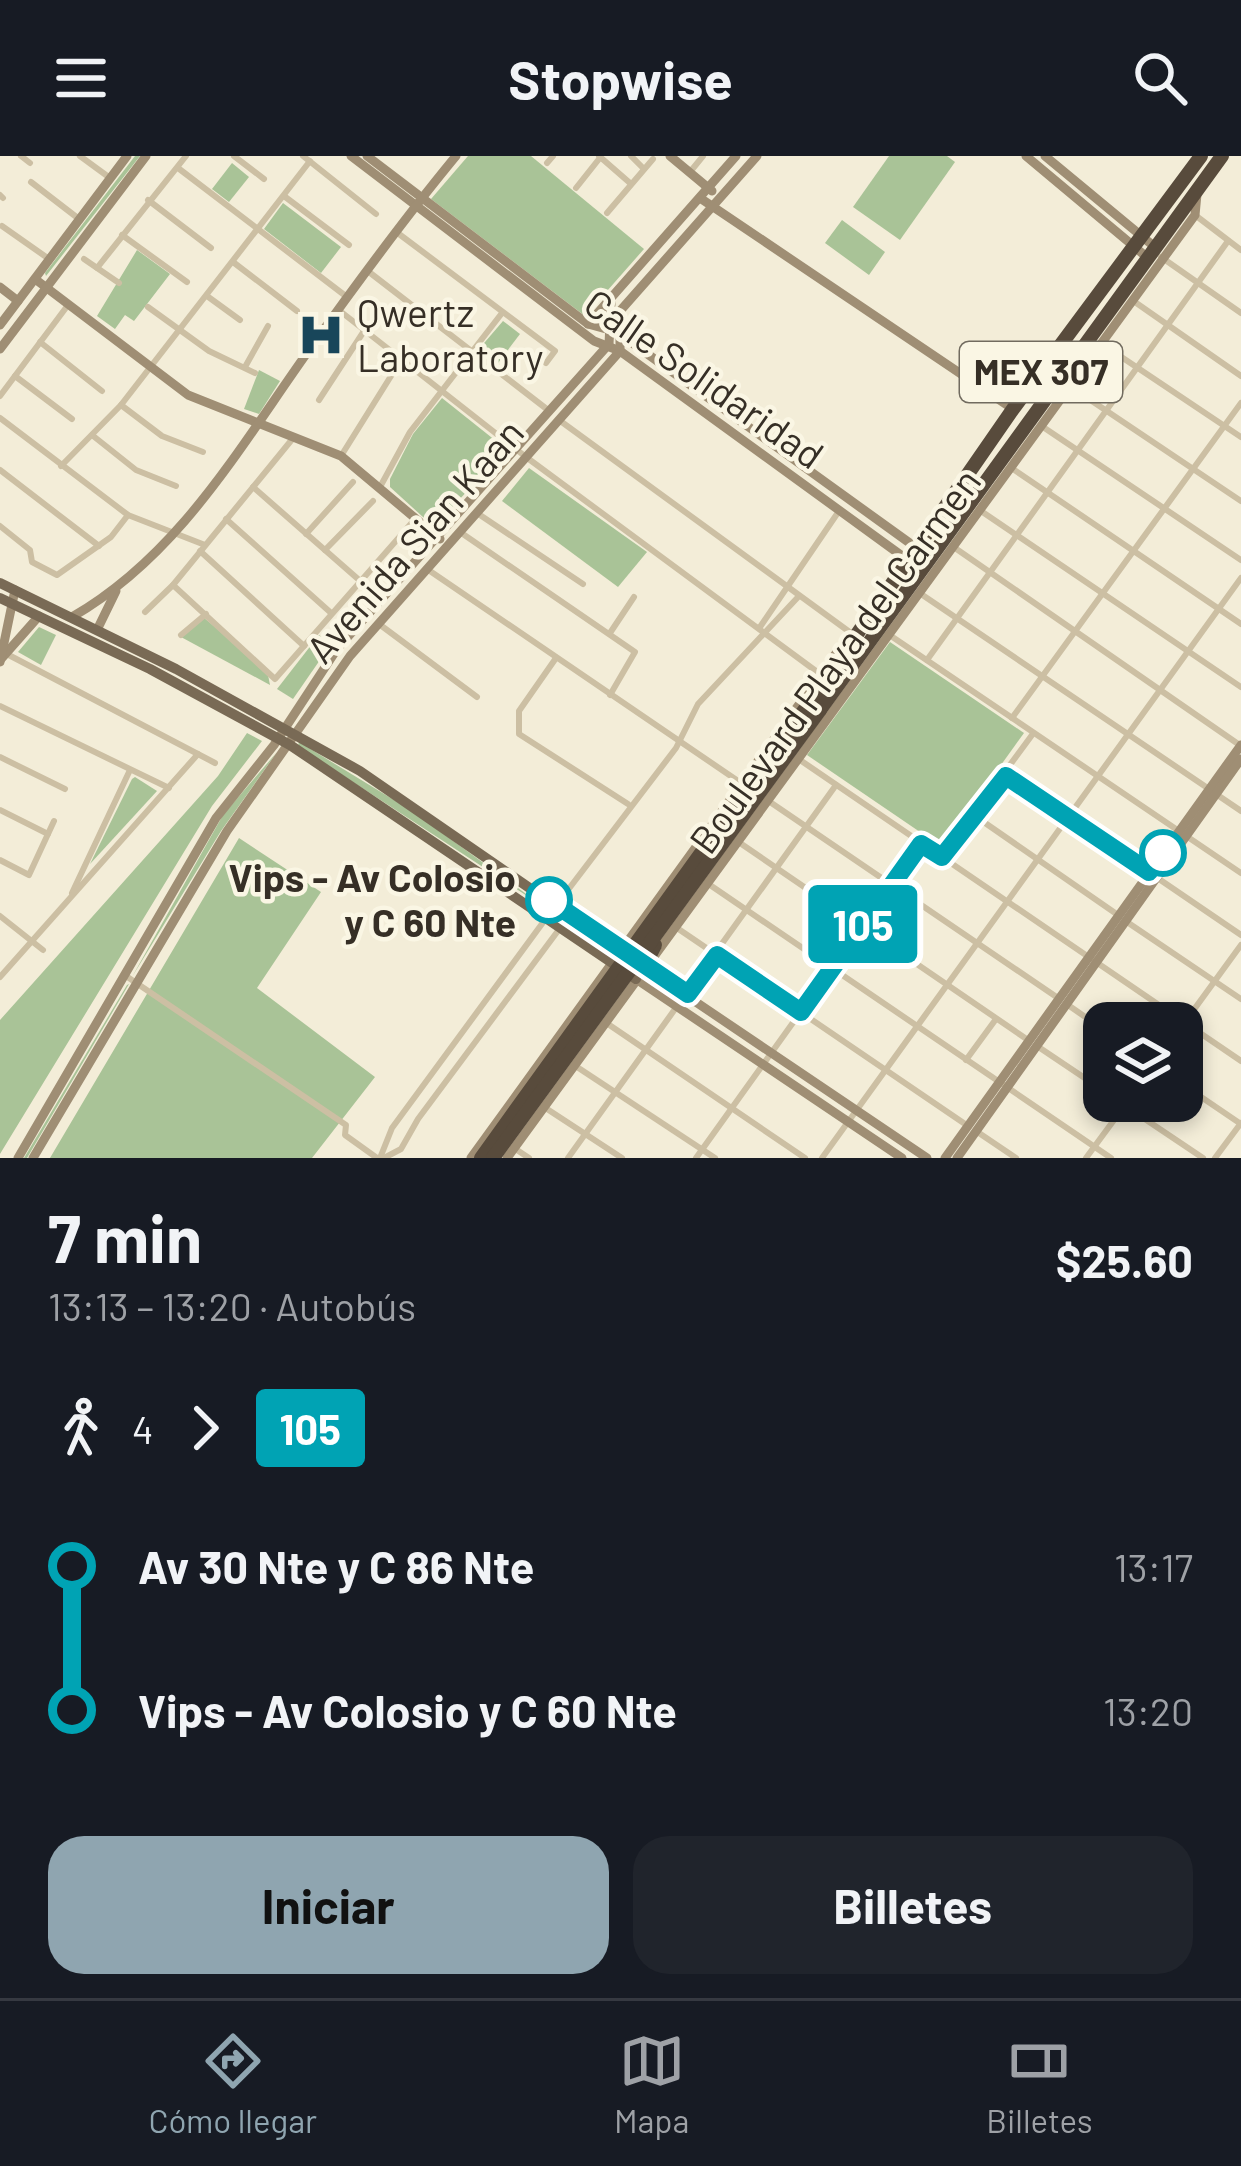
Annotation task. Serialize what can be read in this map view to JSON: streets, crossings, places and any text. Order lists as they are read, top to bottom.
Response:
{
  "streets": {
    "highway": ["MEX 307"],
    "main road": ["Calle Solidaridad", "Avenida Sian Kaan", "Boulevard Playa del Carmen"]
  },
  "crossings": [
    ["MEX 307", "Calle Solidaridad"],
    ["MEX 307", "Boulevard Playa del Carmen"],
    ["Calle Solidaridad", "Avenida Sian Kaan"]
  ],
  "places": {
    "hospital": ["Qwertz Laboratory"],
    "other": ["Vips - Av Colosio y C 60 Nte"]
  },
  "lines": ["bus line 105"],
  "page": {
    "header": "Stopwise",
    "on_map": "105",
    "heading": ["7 min", "13:13 – 13:20 · Autobús", "$25.60"],
    "legs": ["4", "105"],
    "list": [
      {
        "name": "Av 30 Nte y C 86 Nte",
        "value": "13:17"
      },
      {
        "name": "Vips - Av Colosio y C 60 Nte",
        "value": "13:20"
      }
    ],
    "buttons": ["Iniciar", "Billetes"],
    "tabs": ["Cómo llegar", "Mapa", "Billetes"]
  }
}
